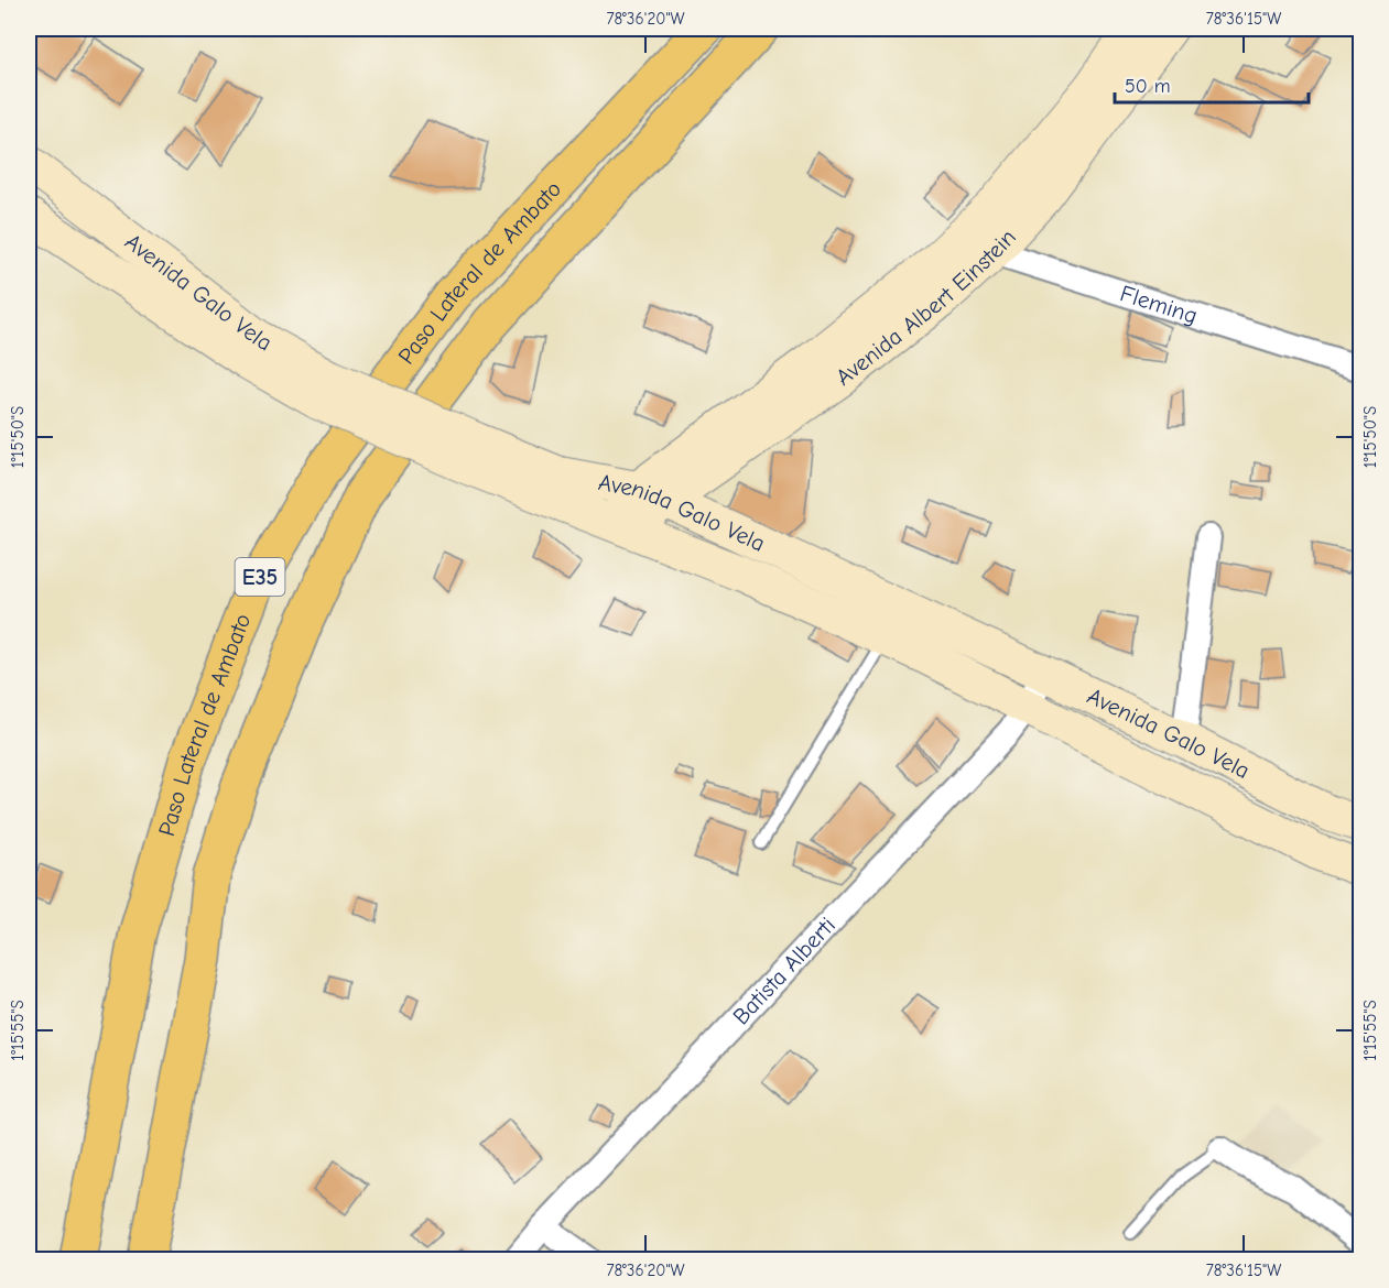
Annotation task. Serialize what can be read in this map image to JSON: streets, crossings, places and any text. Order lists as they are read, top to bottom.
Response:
{
  "streets": {
    "highway": ["Paso Lateral de Ambato", "E35"],
    "main road": ["Avenida Galo Vela", "Avenida Albert Einstein"],
    "street": ["Fleming", "Batista Alberti"]
  },
  "crossings": [
    ["Avenida Galo Vela", "Avenida Albert Einstein"],
    ["Avenida Galo Vela", "Batista Alberti"],
    ["Avenida Albert Einstein", "Fleming"]
  ],
  "scale_bar": "50 m",
  "coordinates": [
    "78°36'20\"W",
    "78°36'15\"W",
    "1°15'50\"S",
    "1°15'55\"S"
  ]
}
